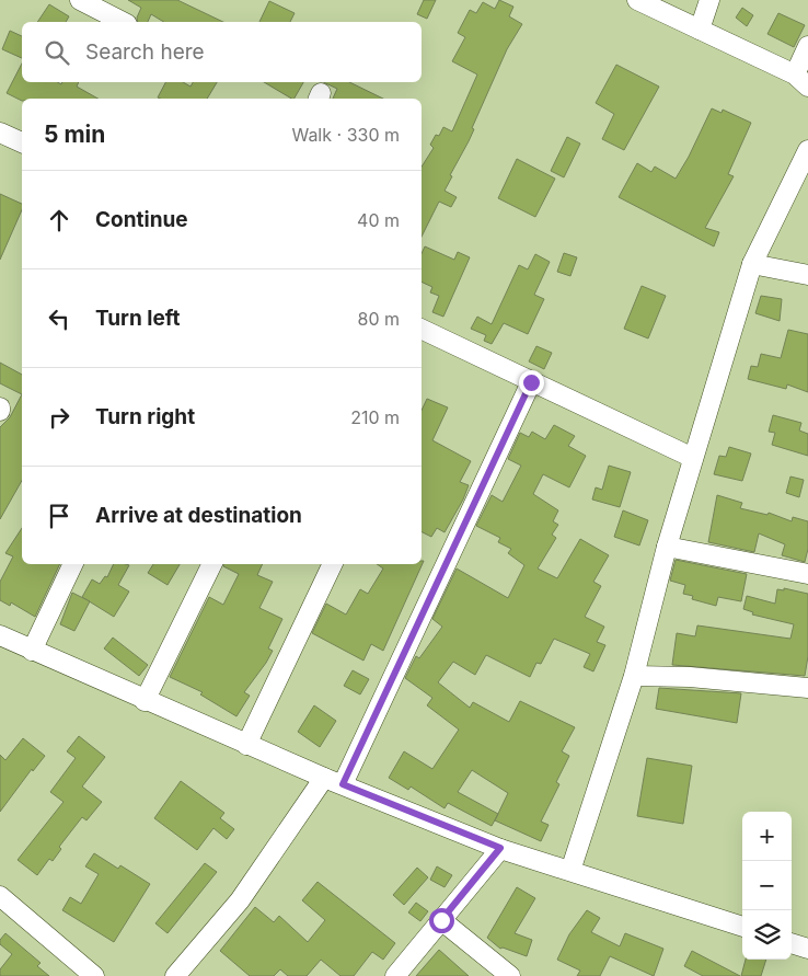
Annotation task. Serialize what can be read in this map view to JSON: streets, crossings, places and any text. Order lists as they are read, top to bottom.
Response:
{
  "page": {
    "search": "Search here",
    "heading": ["5 min", "Walk · 330 m"],
    "list": [
      ["Continue", "40 m"],
      ["Turn left", "80 m"],
      ["Turn right", "210 m"],
      "Arrive at destination"
    ],
    "map_buttons": ["+", "−"]
  }
}
